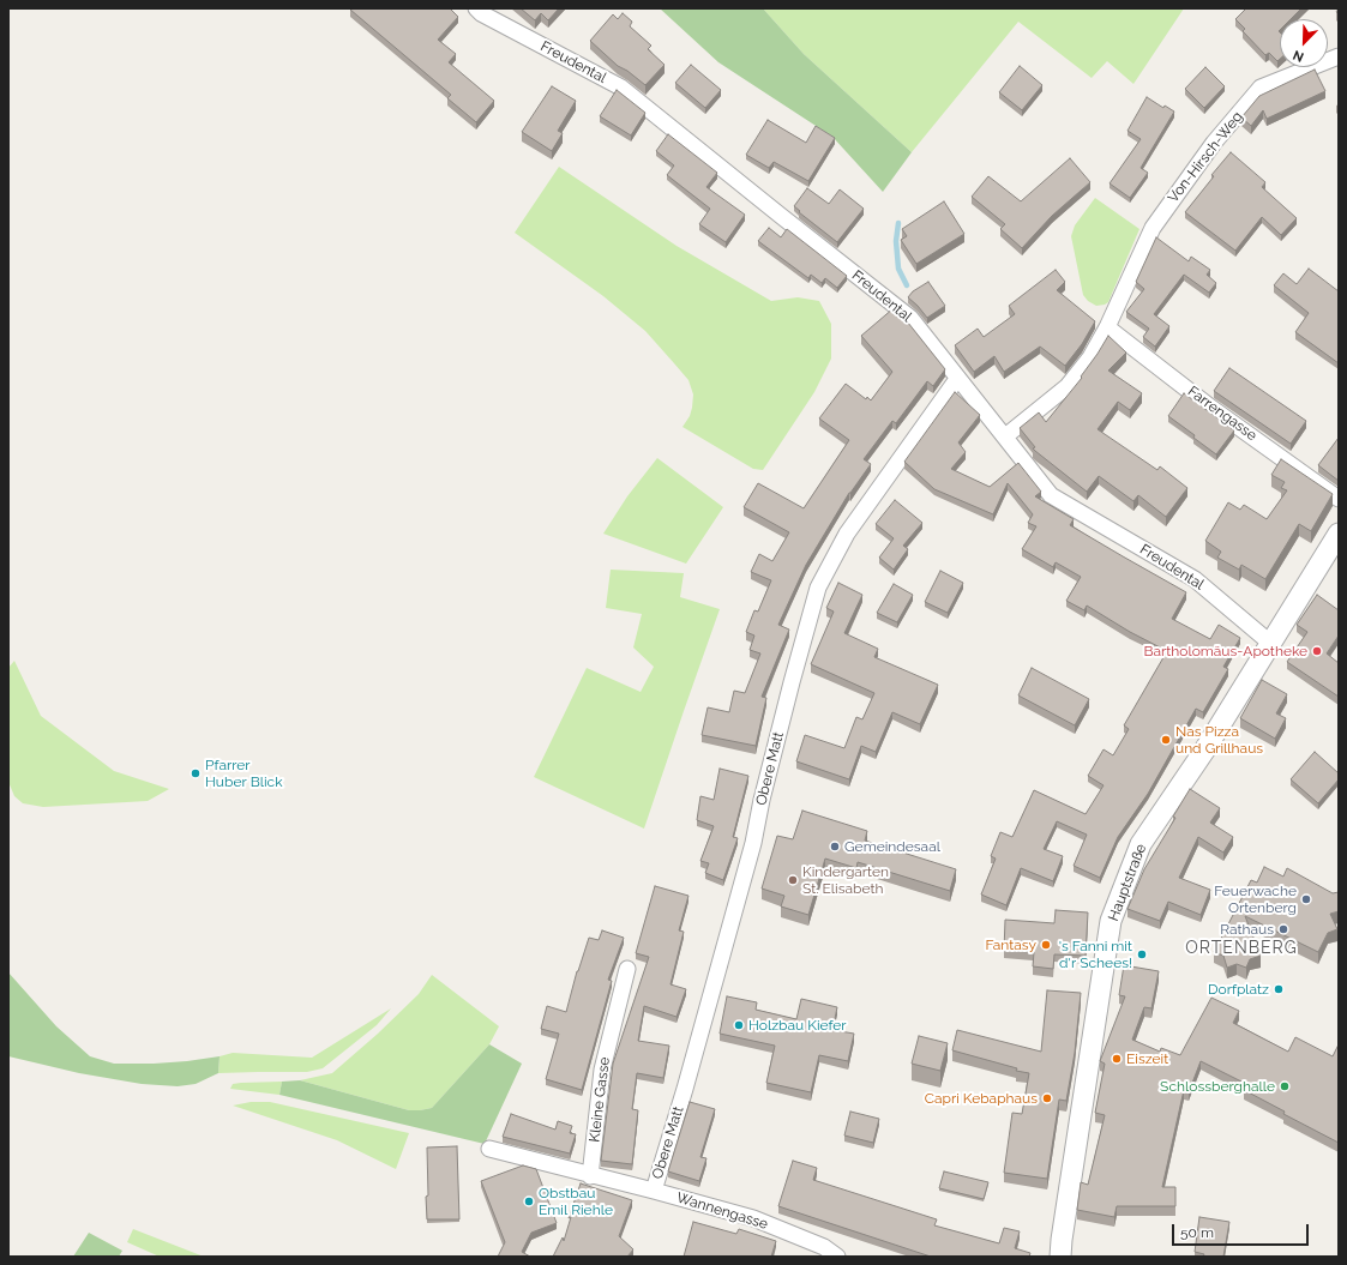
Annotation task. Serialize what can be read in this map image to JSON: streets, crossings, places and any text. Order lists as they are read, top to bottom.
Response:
{
  "streets": {
    "street": [
      "Freudental",
      "Von-Hirsch-Weg",
      "Farrengasse",
      "Obere Matt",
      "Hauptstraße",
      "Kleine Gasse",
      "Wannengasse"
    ]
  },
  "crossings": [
    ["Freudental", "Obere Matt"],
    ["Freudental", "Hauptstraße"],
    ["Von-Hirsch-Weg", "Farrengasse"],
    ["Obere Matt", "Wannengasse"],
    ["Kleine Gasse", "Wannengasse"]
  ],
  "districts": ["ORTENBERG"],
  "places": [
    "Bartholomäus-Apotheke",
    "Nas Pizza und Grillhaus",
    "Pfarrer Huber Blick",
    "Gemeindesaal",
    "Kindergarten St. Elisabeth",
    "Feuerwache Ortenberg",
    "Rathaus",
    "Fantasy",
    "'s Fanni mit d'r Schees!",
    "Dorfplatz",
    "Holzbau Kiefer",
    "Eiszeit",
    "Schlossberghalle",
    "Capri Kebaphaus",
    "Obstbau Emil Riehle"
  ],
  "scale_bar": "50 m",
  "north": "bottom left"
}
